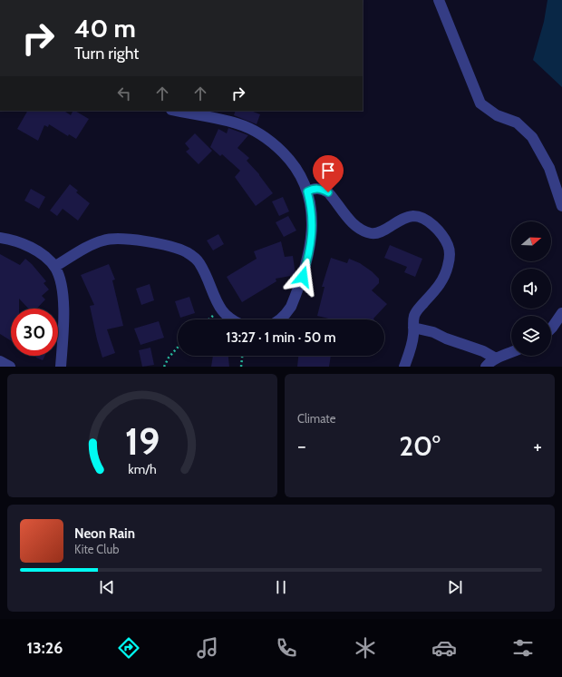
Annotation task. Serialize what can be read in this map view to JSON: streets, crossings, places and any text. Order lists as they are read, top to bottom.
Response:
{
  "north": "right",
  "page": {
    "turn": ["40 m", "Turn right"],
    "limit": "30",
    "trip": "13:27 · 1 min · 50 m",
    "tile": "Climate",
    "heat": ["−", "20°", "+"],
    "song": ["Neon Rain", "Kite Club"],
    "tabs": "13:26",
    "gauge": ["19", "km/h"]
  }
}
